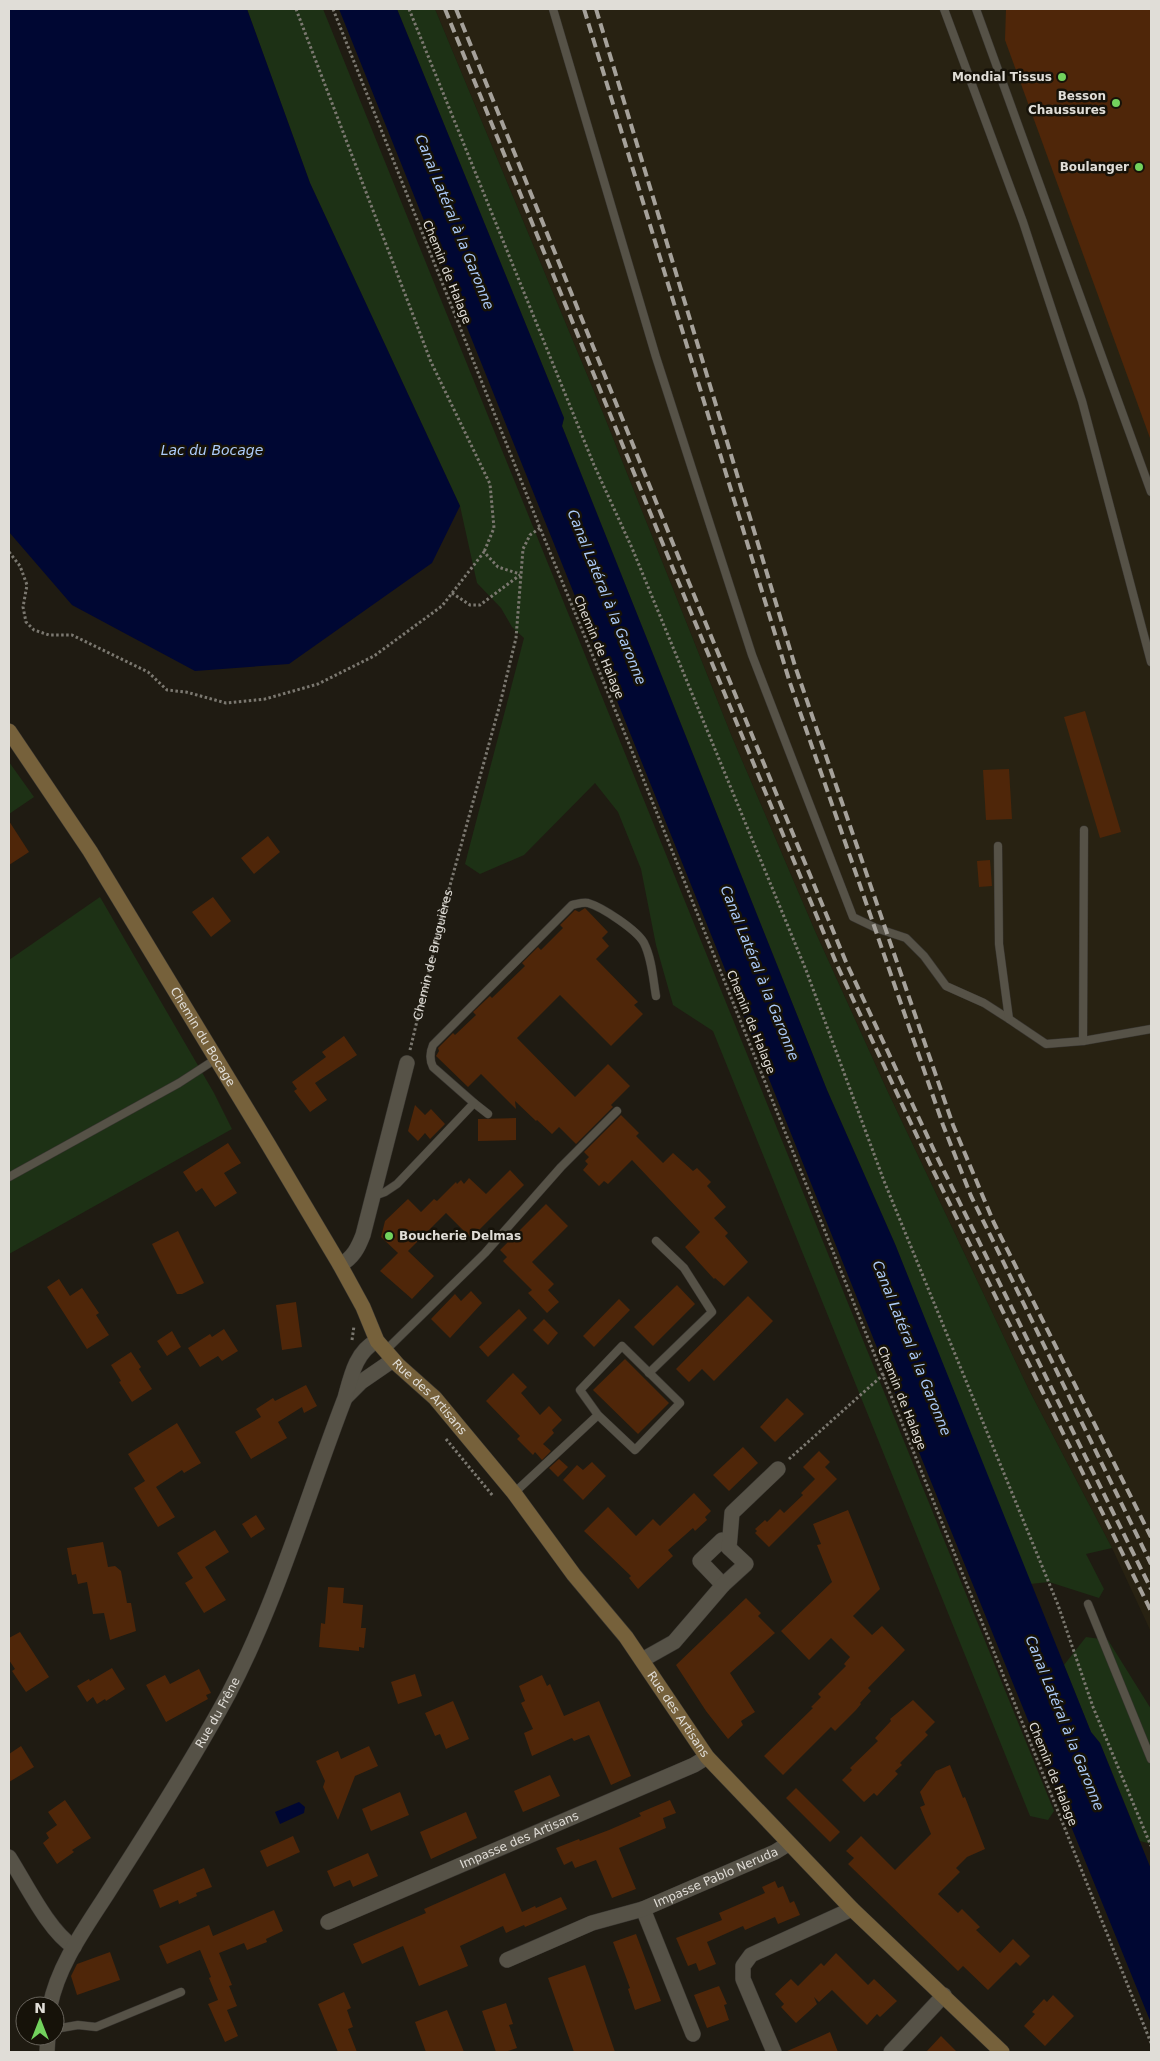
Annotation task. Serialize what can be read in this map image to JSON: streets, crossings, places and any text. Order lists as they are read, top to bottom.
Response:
{
  "streets": {
    "street": [
      "Chemin du Bocage",
      "Rue des Artisans",
      "Rue du Frêne",
      "Impasse des Artisans",
      "Impasse Pablo Neruda"
    ],
    "path": ["Chemin de Halage", "Chemin de Bruguières"]
  },
  "crossings": [
    ["Chemin de Halage", "Chemin de Bruguières"],
    ["Chemin du Bocage", "Rue des Artisans"],
    ["Chemin du Bocage", "Rue du Frêne"],
    ["Rue des Artisans", "Rue du Frêne"],
    ["Rue des Artisans", "Impasse des Artisans"],
    ["Rue des Artisans", "Impasse Pablo Neruda"]
  ],
  "water": ["Canal Latéral à la Garonne", "Lac du Bocage"],
  "places": [
    "Mondial Tissus",
    "Besson Chaussures",
    "Boulanger",
    "Boucherie Delmas"
  ],
  "north": "top"
}
